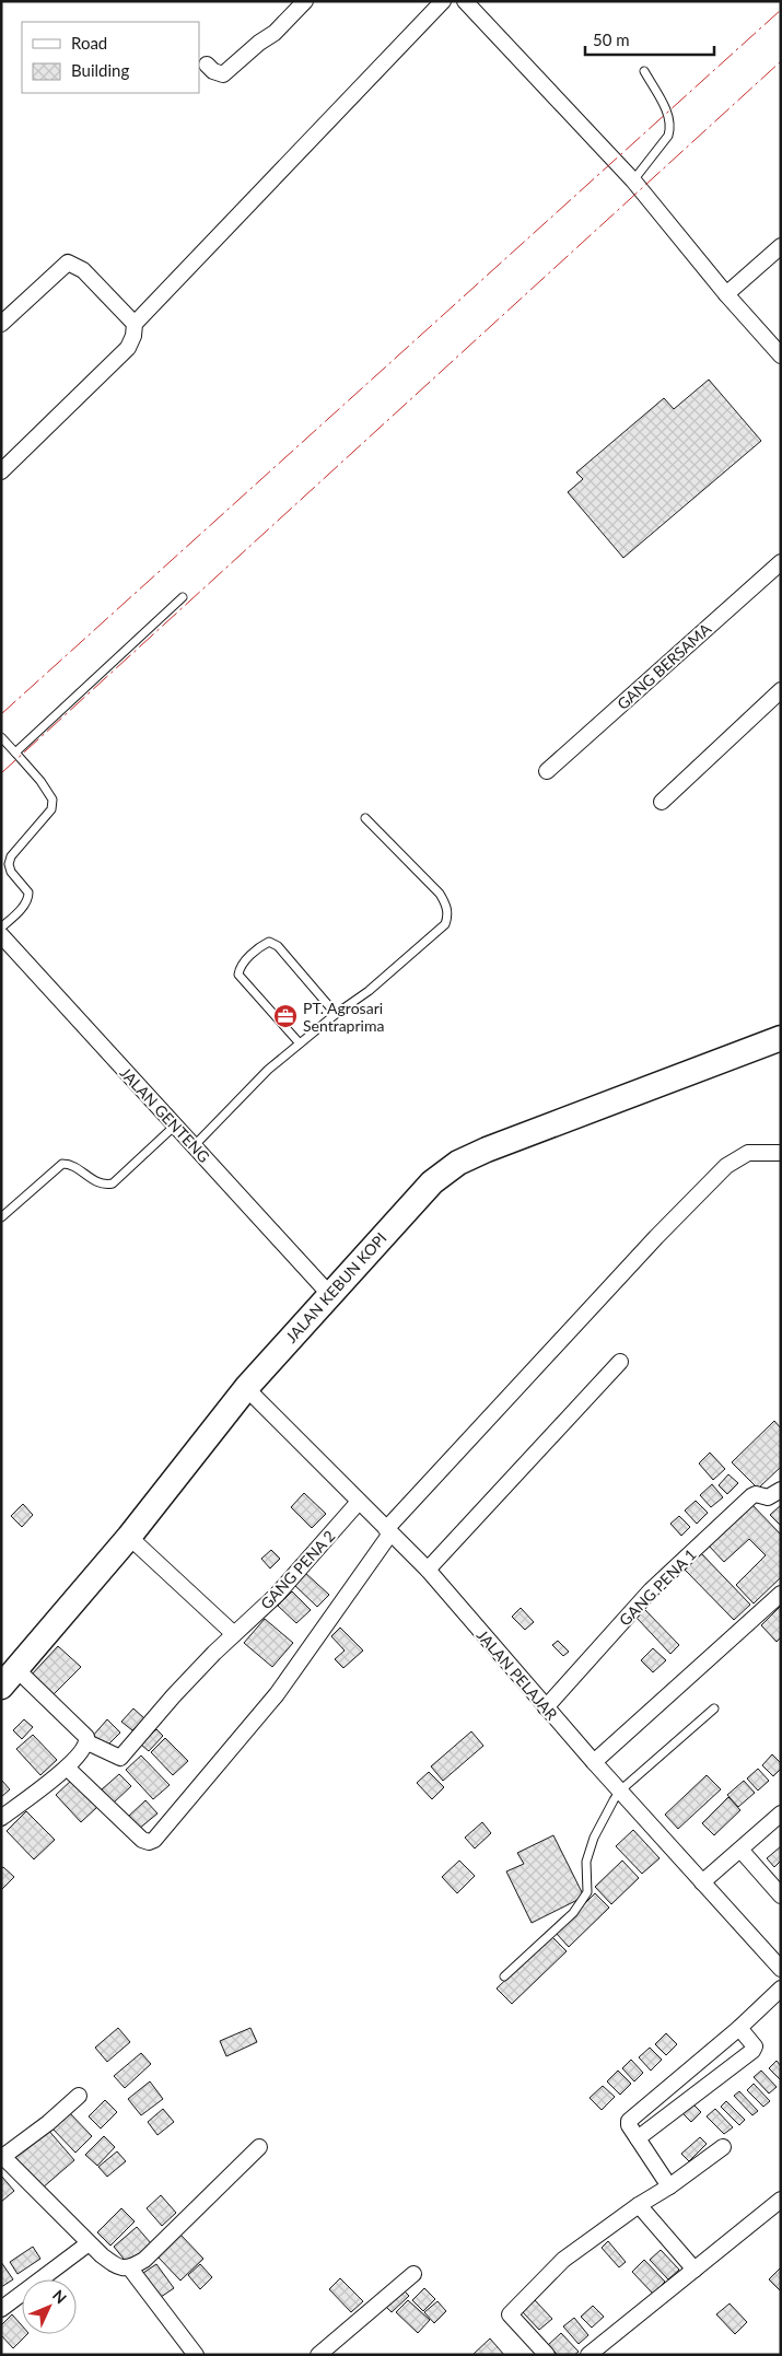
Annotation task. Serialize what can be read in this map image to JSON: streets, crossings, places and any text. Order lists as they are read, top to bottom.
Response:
{
  "streets": {
    "main road": ["JALAN KEBUN KOPI"],
    "street": [
      "GANG BERSAMA",
      "JALAN GENTENG",
      "GANG PENA 2",
      "GANG PENA 1",
      "JALAN PELAJAR"
    ]
  },
  "crossings": [
    ["JALAN GENTENG", "JALAN KEBUN KOPI"],
    ["JALAN KEBUN KOPI", "JALAN PELAJAR"],
    ["GANG PENA 2", "JALAN PELAJAR"],
    ["GANG PENA 1", "JALAN PELAJAR"]
  ],
  "places": {
    "office": ["PT. Agrosari Sentraprima"]
  },
  "legend": ["Road", "Building"],
  "scale_bar": "50 m",
  "north": "top right"
}
